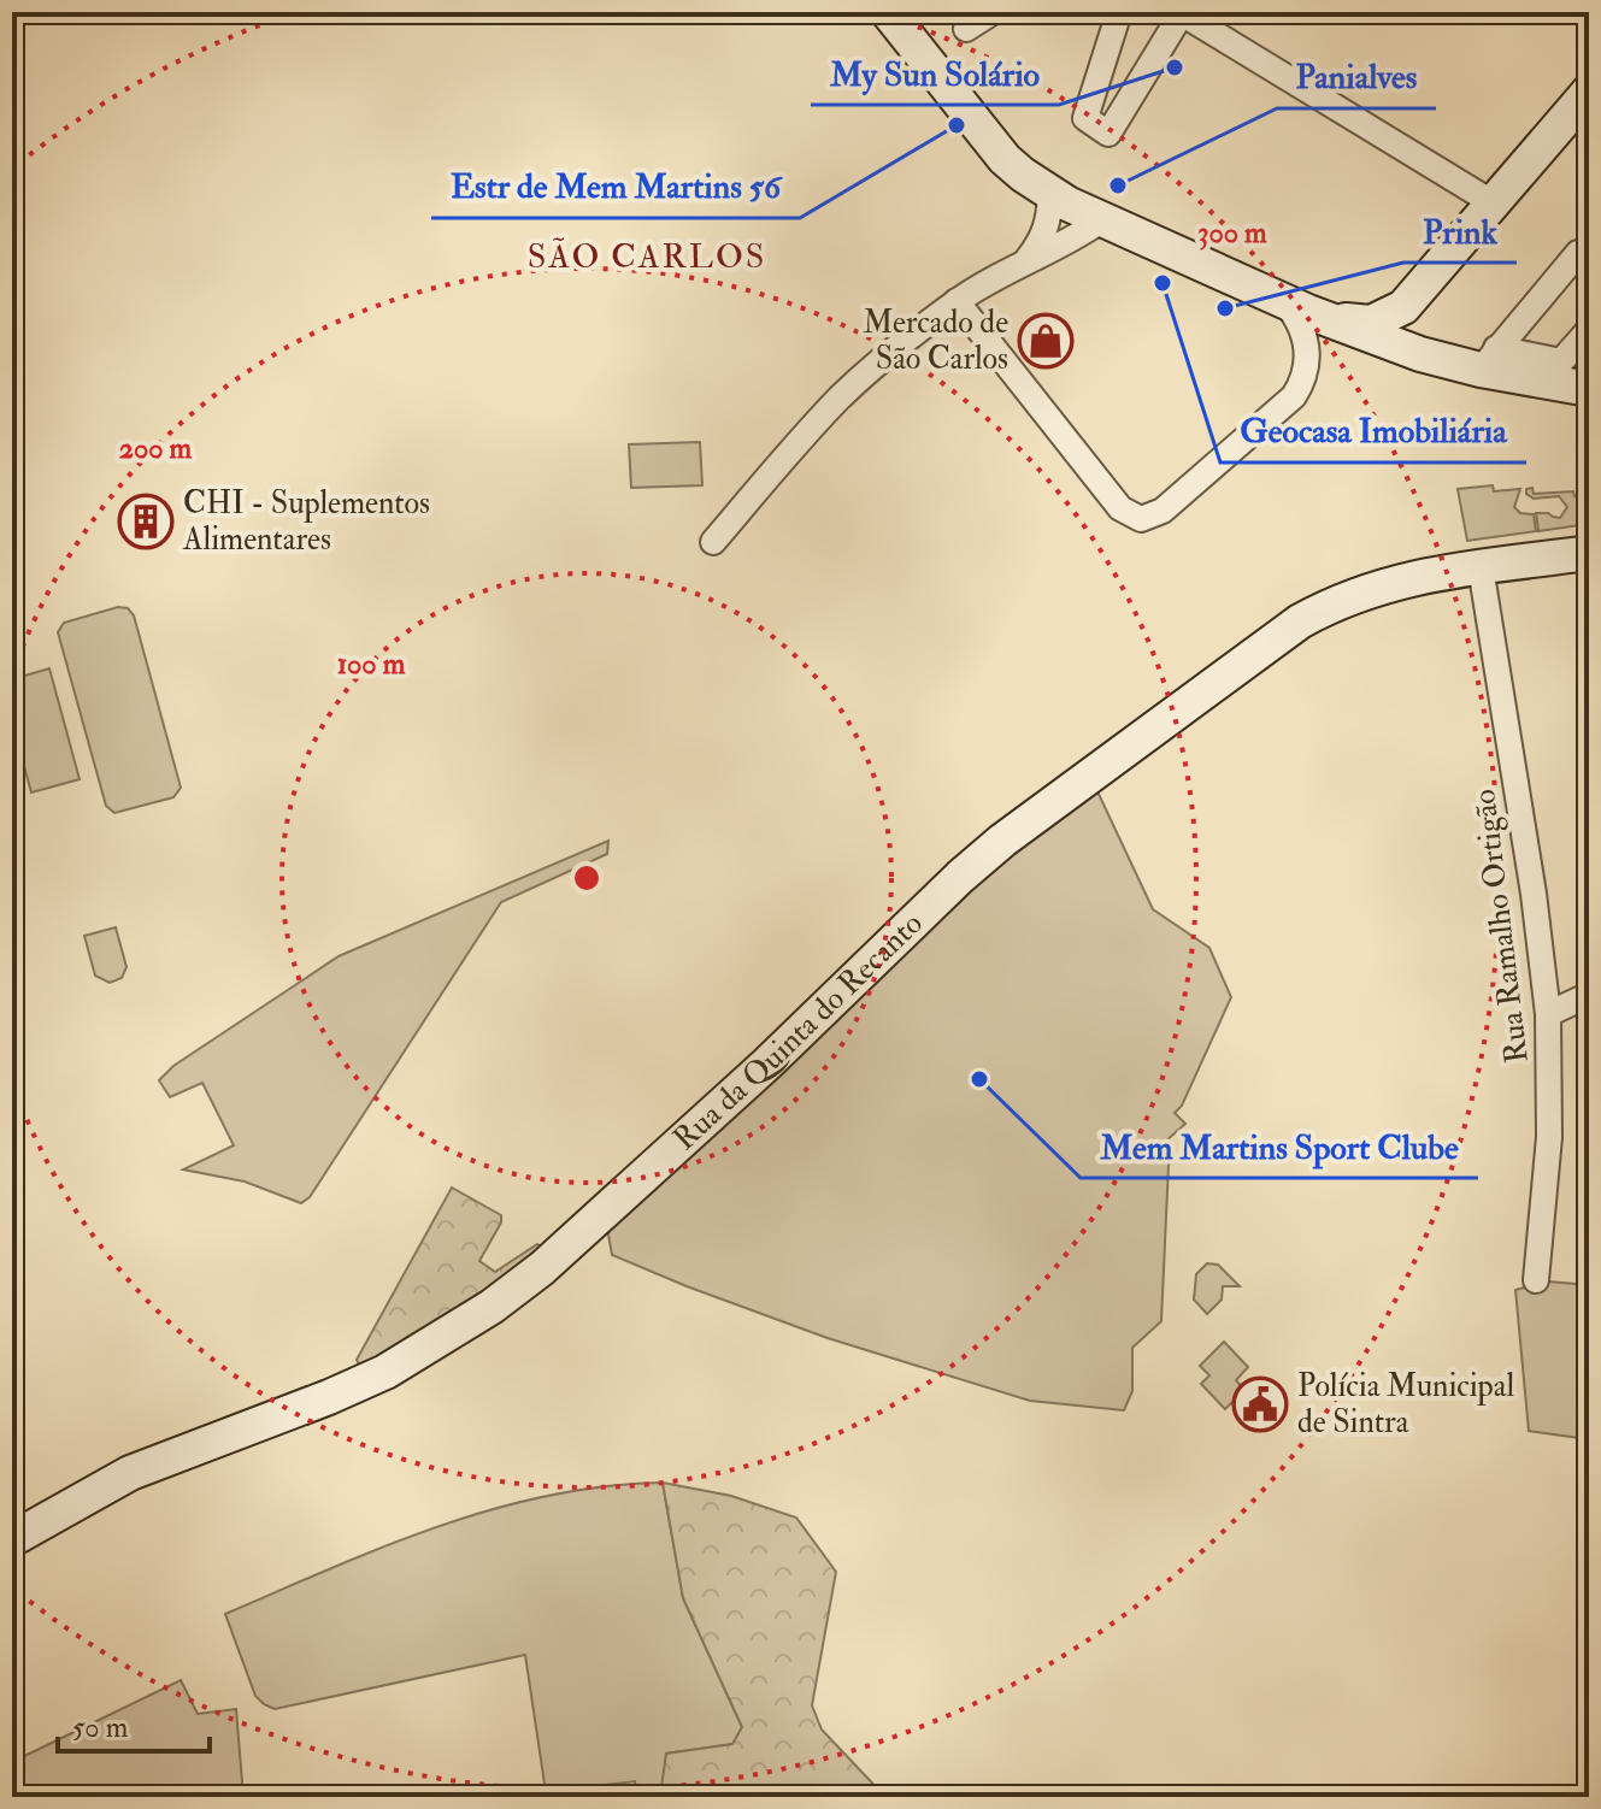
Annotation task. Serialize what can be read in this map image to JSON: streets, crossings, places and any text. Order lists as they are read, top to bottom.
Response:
{
  "streets": {
    "street": ["Rua Ramalho Ortigão", "Rua da Quinta do Recanto"]
  },
  "crossings": [
    ["Rua Ramalho Ortigão", "Rua da Quinta do Recanto"]
  ],
  "districts": ["SÃO CARLOS"],
  "places": {
    "other": [
      "My Sun Solário",
      "Estr de Mem Martins 56",
      "Panialves",
      "Geocasa Imobiliária",
      "Prink",
      "Mem Martins Sport Clube"
    ],
    "shop": ["Mercado de São Carlos"],
    "building": ["CHI - Suplementos Alimentares"],
    "public building": ["Polícia Municipal de Sintra"]
  },
  "scale_bar": "50 m",
  "rings": ["300 m", "200 m", "100 m"]
}
